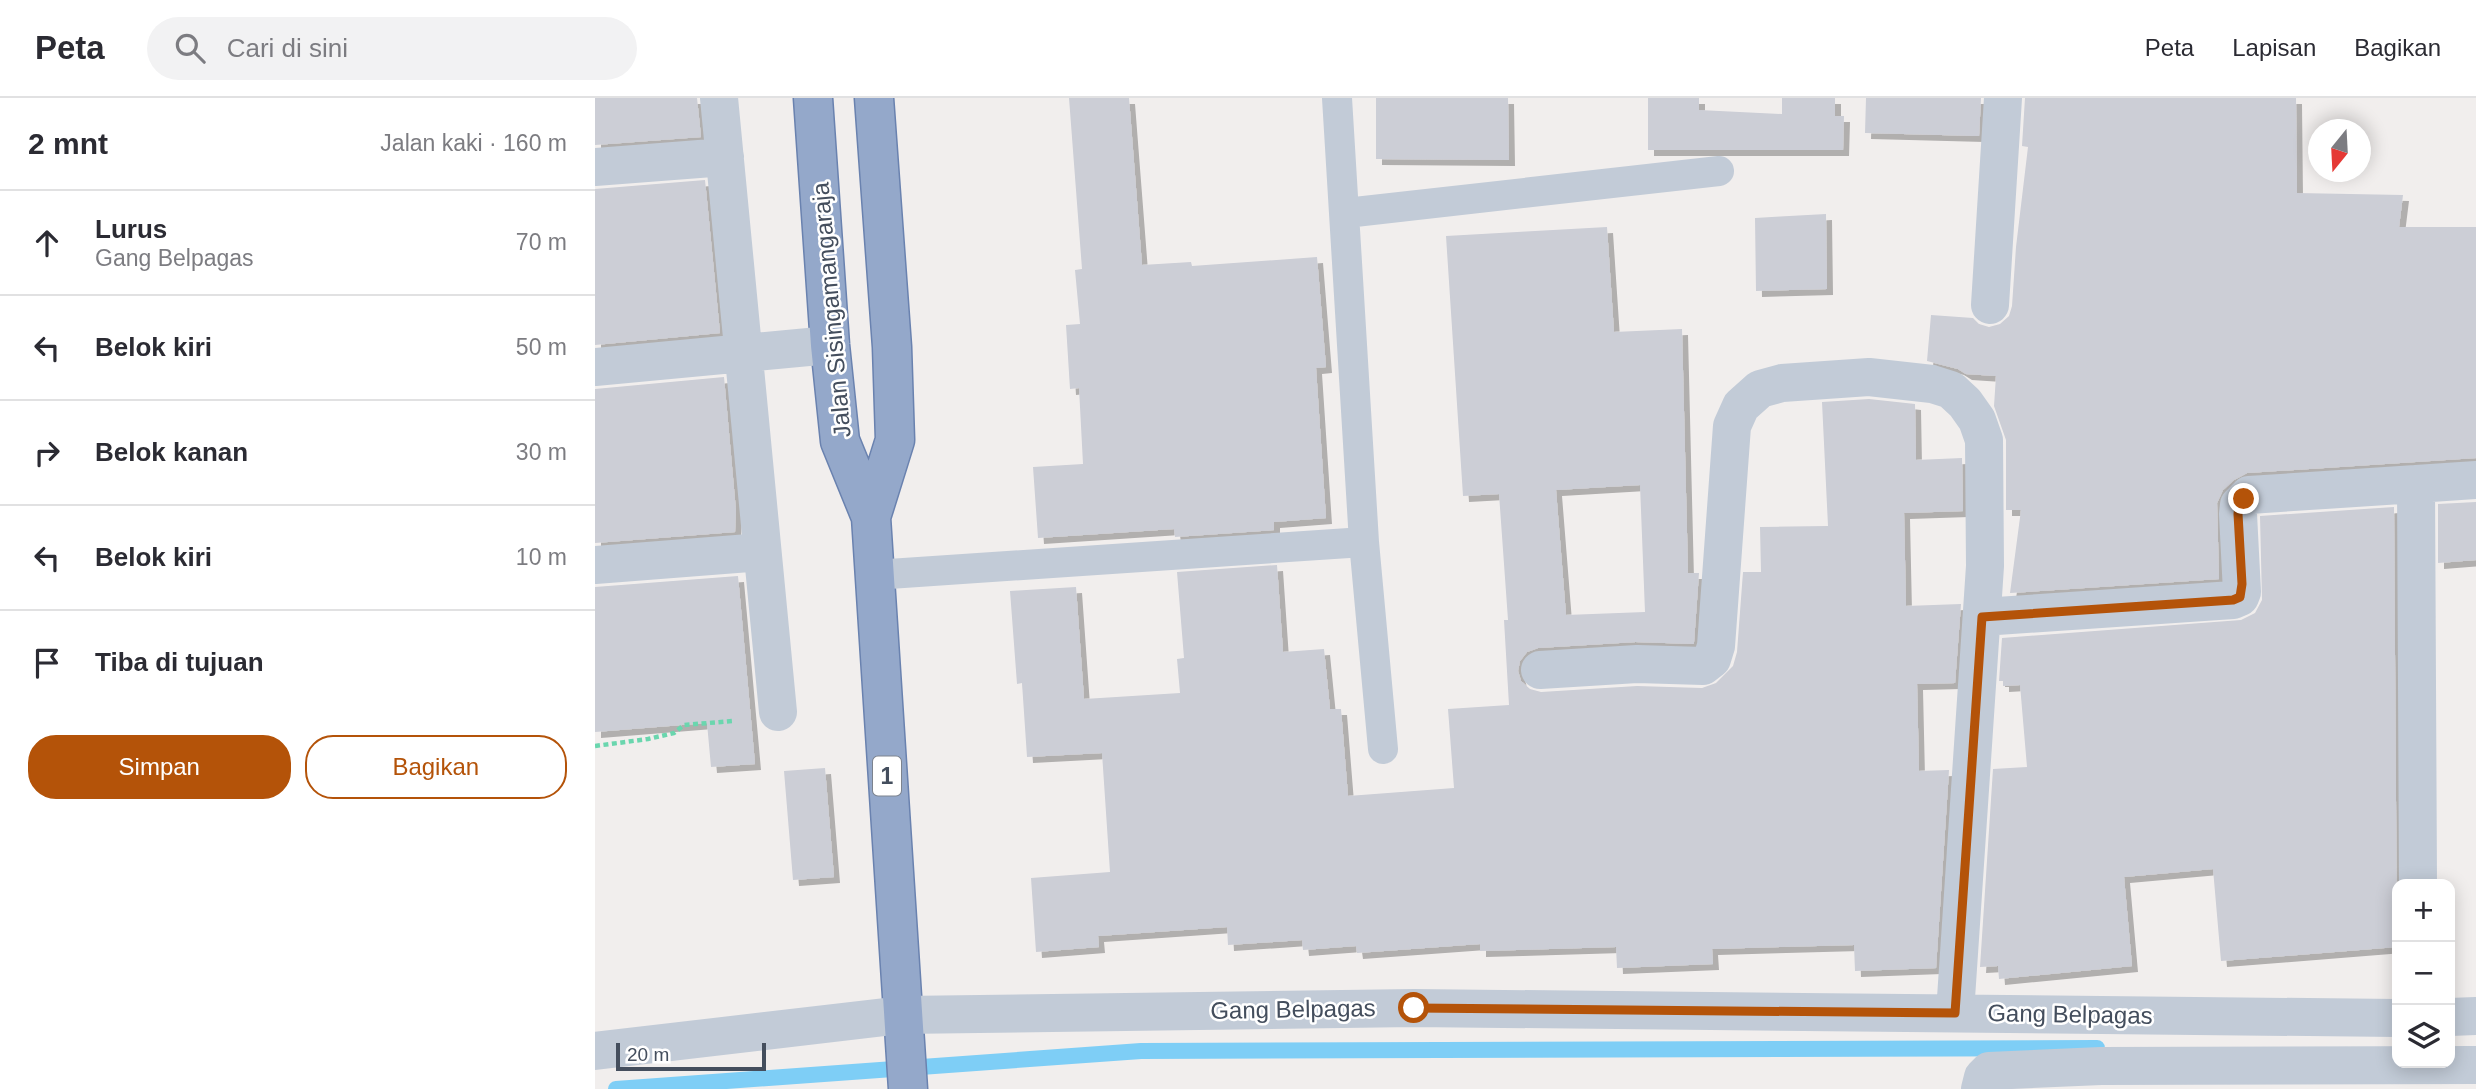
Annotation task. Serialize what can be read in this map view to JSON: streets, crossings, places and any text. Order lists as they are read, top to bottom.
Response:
{
  "streets": {
    "highway": ["Jalan Sisingamangaraja", "1"],
    "street": ["Gang Belpagas"]
  },
  "crossings": [
    ["Jalan Sisingamangaraja", "Gang Belpagas"]
  ],
  "scale_bar": "20 m",
  "north": "bottom",
  "page": {
    "header": "Peta",
    "search": "Cari di sini",
    "nav": ["Peta", "Lapisan", "Bagikan"],
    "heading": ["2 mnt", "Jalan kaki · 160 m"],
    "list": [
      ["Lurus", "Gang Belpagas", "70 m"],
      ["Belok kiri", "50 m"],
      ["Belok kanan", "30 m"],
      ["Belok kiri", "10 m"],
      "Tiba di tujuan"
    ],
    "buttons": ["Simpan", "Bagikan"],
    "map_buttons": ["+", "−"],
    "scale": "20 m"
  }
}
